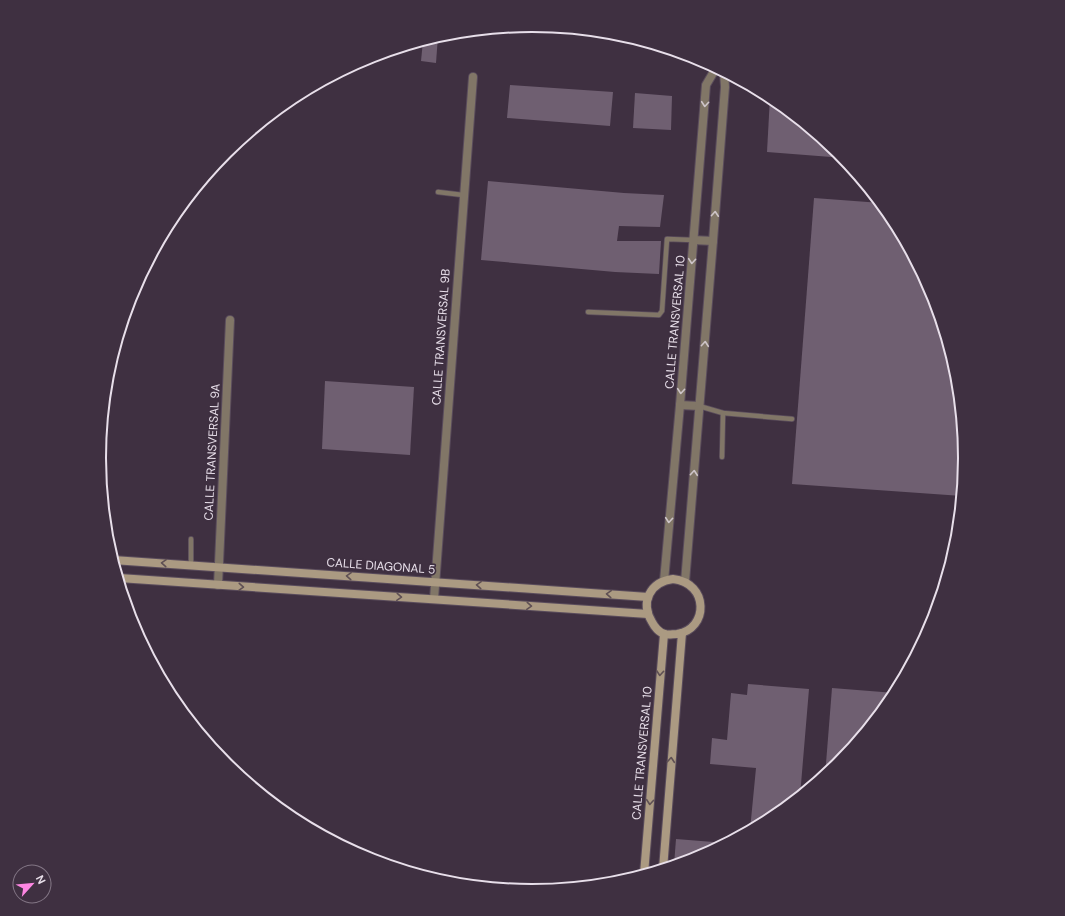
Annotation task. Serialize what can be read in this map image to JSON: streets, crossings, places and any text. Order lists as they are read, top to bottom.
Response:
{
  "streets": {
    "main road": ["CALLE TRANSVERSAL 10", "CALLE DIAGONAL 5"],
    "street": ["CALLE TRANSVERSAL 9B", "CALLE TRANSVERSAL 9A"]
  },
  "crossings": [
    ["CALLE TRANSVERSAL 10", "CALLE DIAGONAL 5"],
    ["CALLE TRANSVERSAL 9B", "CALLE DIAGONAL 5"],
    ["CALLE TRANSVERSAL 9A", "CALLE DIAGONAL 5"]
  ],
  "north": "top right"
}
